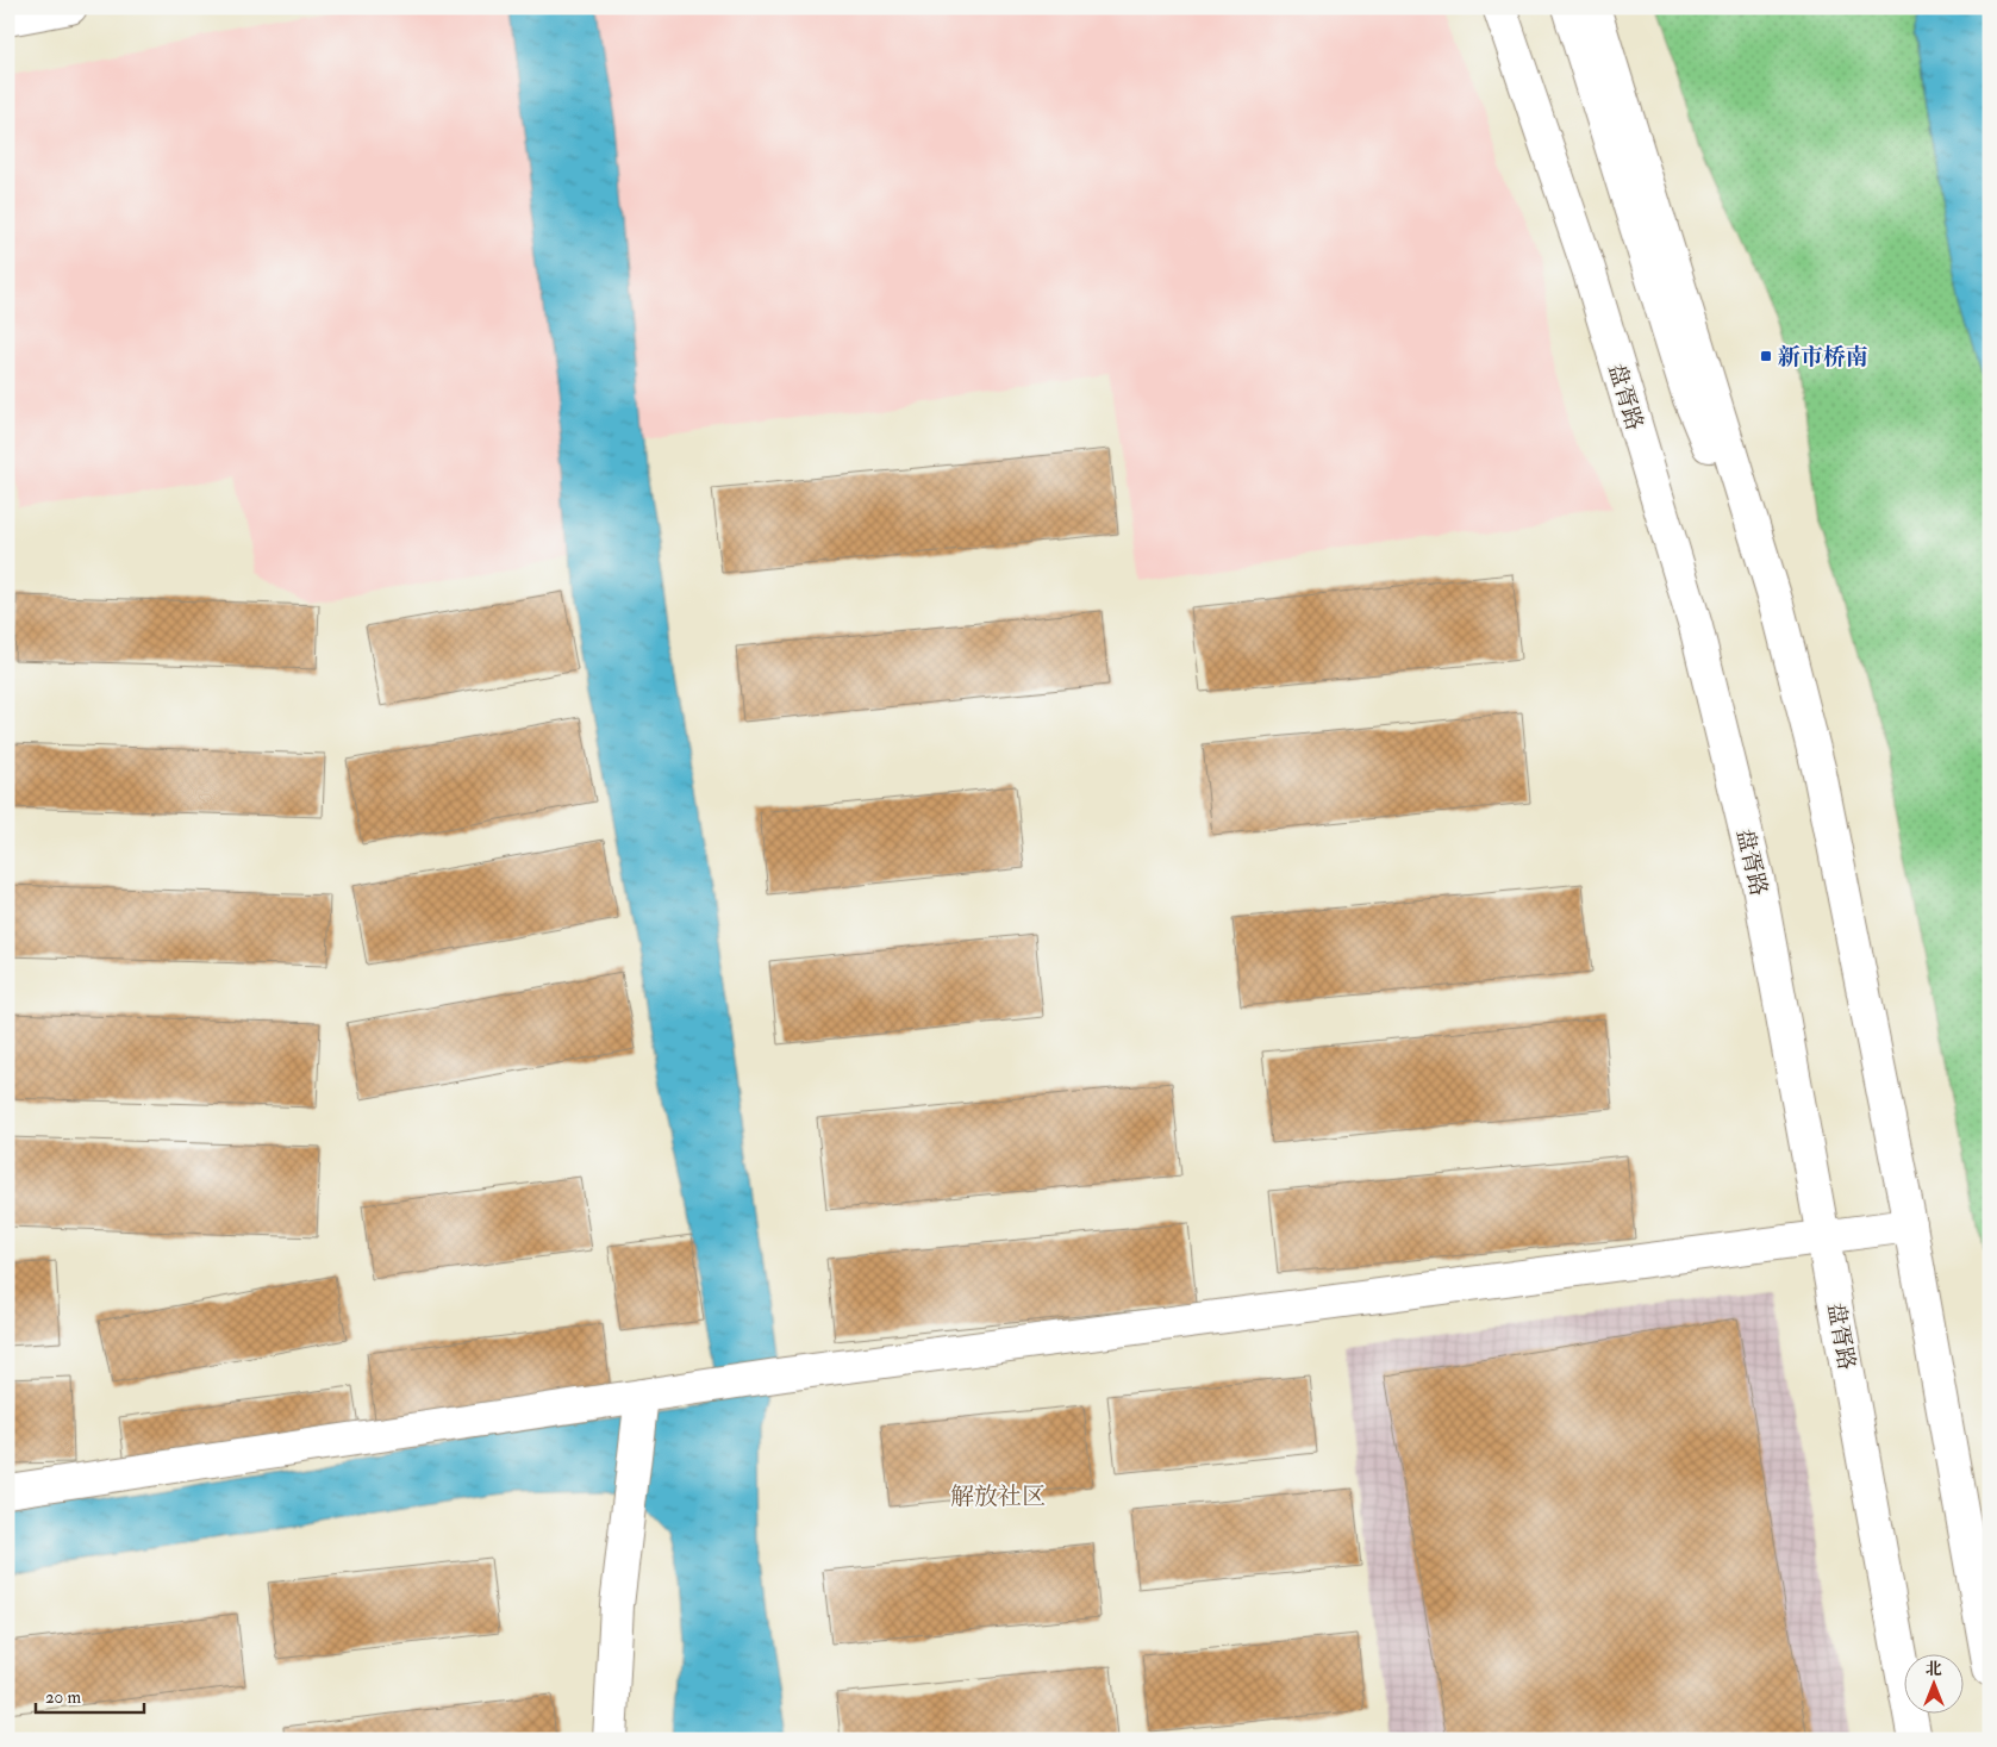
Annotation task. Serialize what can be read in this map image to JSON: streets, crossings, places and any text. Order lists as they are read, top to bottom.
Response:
{
  "streets": {
    "main road": ["盘胥路"]
  },
  "districts": ["解放社区"],
  "places": {
    "transit": ["新市桥南"]
  },
  "scale_bar": "20 m",
  "north": "top"
}
